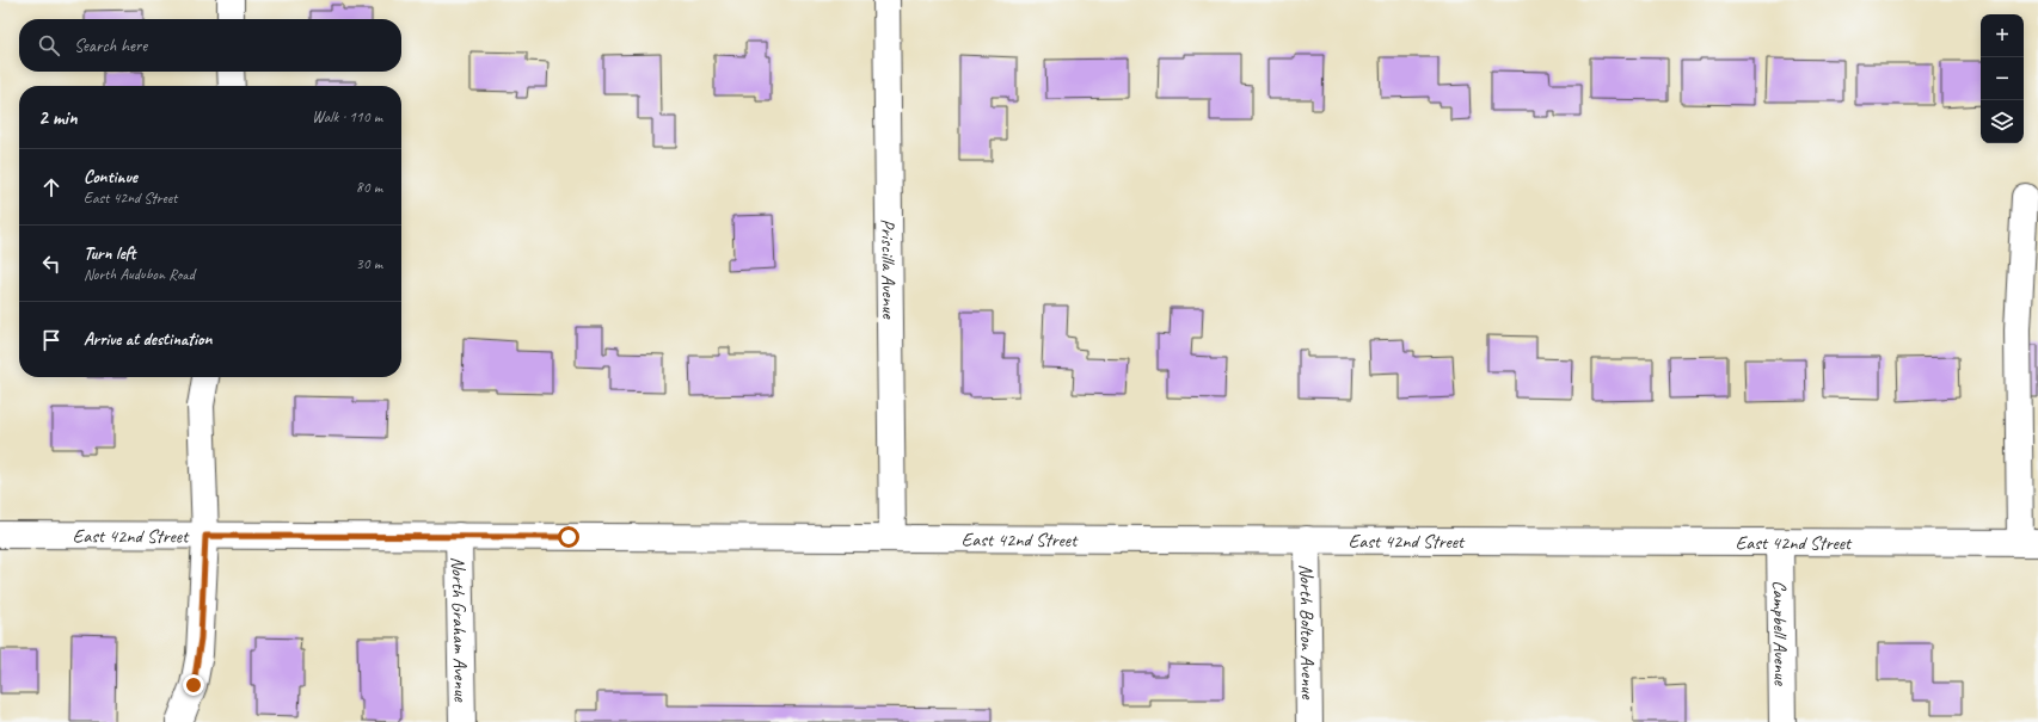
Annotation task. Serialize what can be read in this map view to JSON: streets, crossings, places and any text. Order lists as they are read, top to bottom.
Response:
{
  "streets": {
    "street": [
      "Priscilla Avenue",
      "East 42nd Street",
      "North Graham Avenue",
      "North Bolton Avenue",
      "Campbell Avenue"
    ]
  },
  "crossings": [
    ["Priscilla Avenue", "East 42nd Street"],
    ["East 42nd Street", "North Graham Avenue"],
    ["East 42nd Street", "North Bolton Avenue"],
    ["East 42nd Street", "Campbell Avenue"]
  ],
  "page": {
    "map_buttons": ["+", "−"],
    "search": "Search here",
    "heading": ["2 min", "Walk · 110 m"],
    "list": [
      ["Continue", "East 42nd Street", "80 m"],
      ["Turn left", "North Audubon Road", "30 m"],
      "Arrive at destination"
    ]
  }
}
